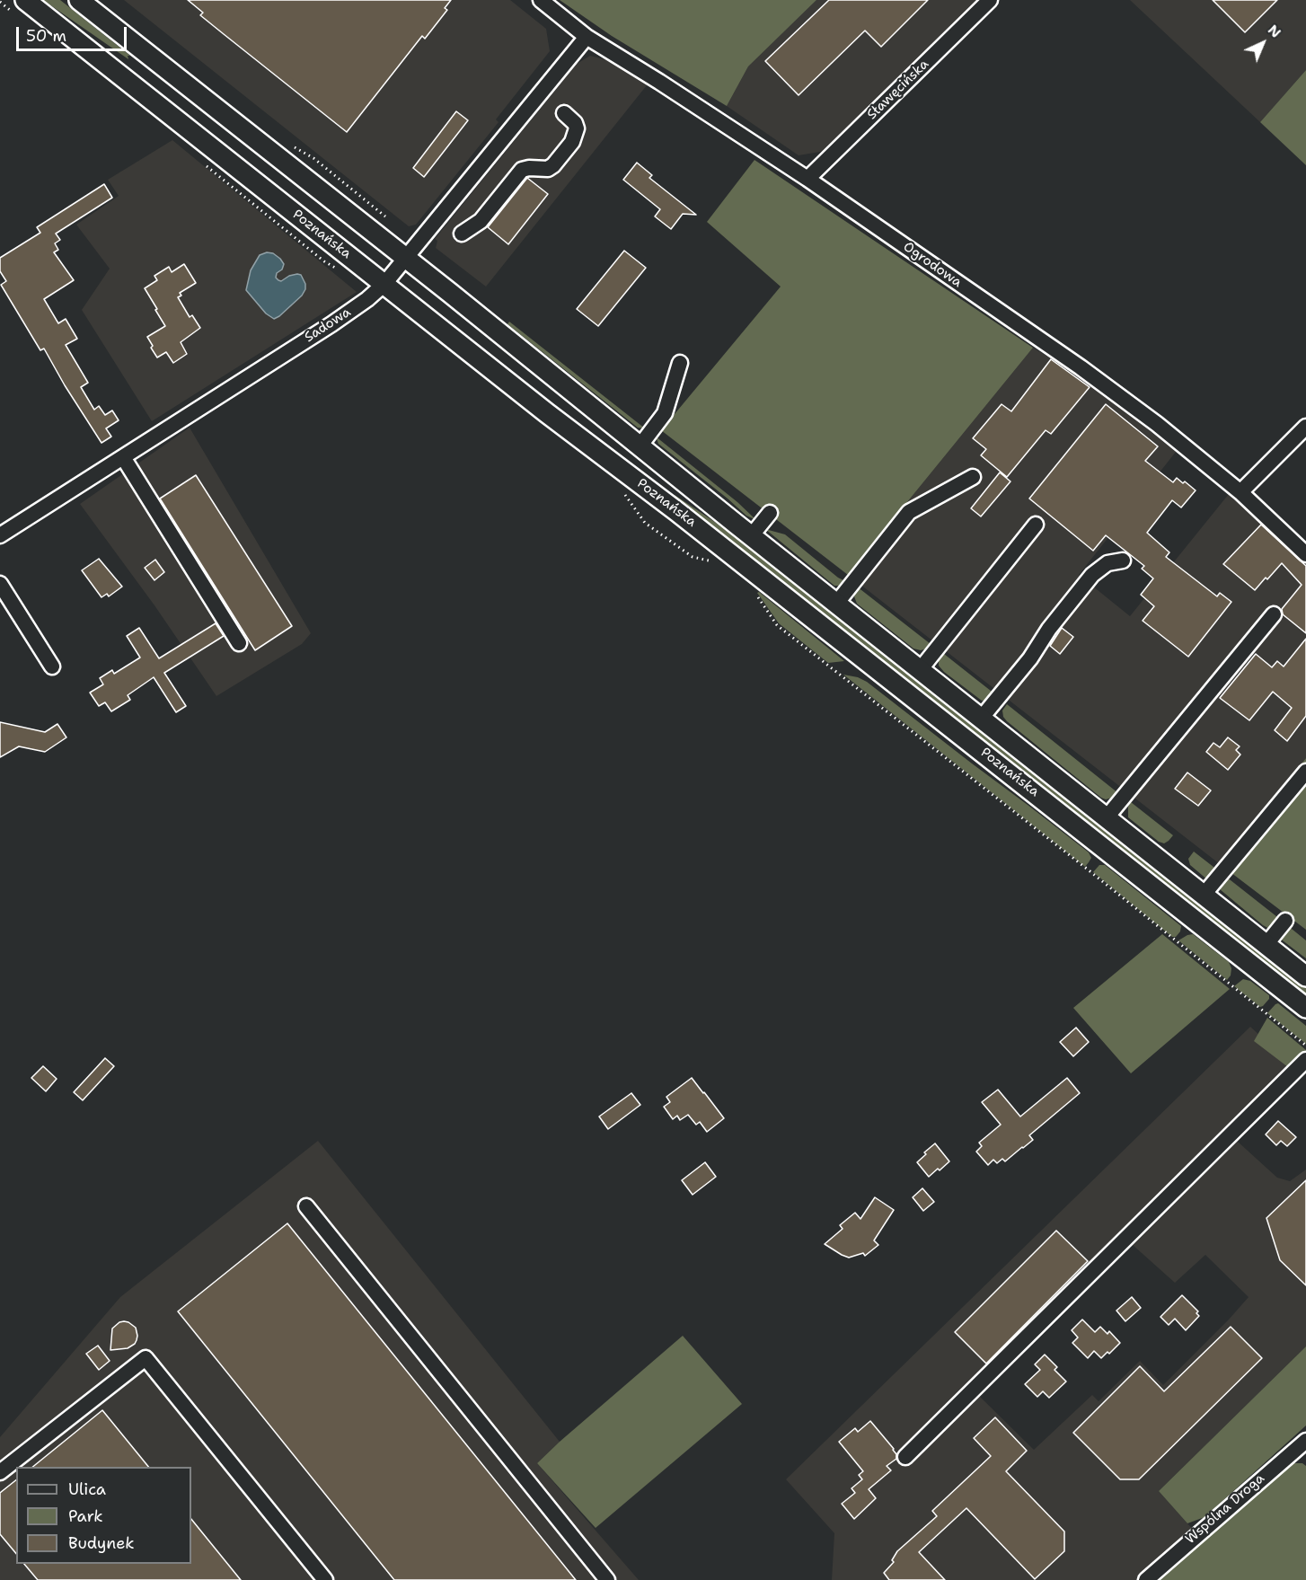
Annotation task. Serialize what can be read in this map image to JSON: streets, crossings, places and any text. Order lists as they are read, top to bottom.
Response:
{
  "streets": {
    "main road": ["Poznańska"],
    "street": [
      "Sławęcińska",
      "Ogrodowa",
      "Sadowa",
      "Wspólna Droga"
    ]
  },
  "crossings": [
    ["Sławęcińska", "Ogrodowa"],
    ["Poznańska", "Sadowa"],
    ["Ogrodowa", "Sadowa"]
  ],
  "legend": ["Ulica", "Park", "Budynek"],
  "scale_bar": "50 m",
  "north": "top right"
}
